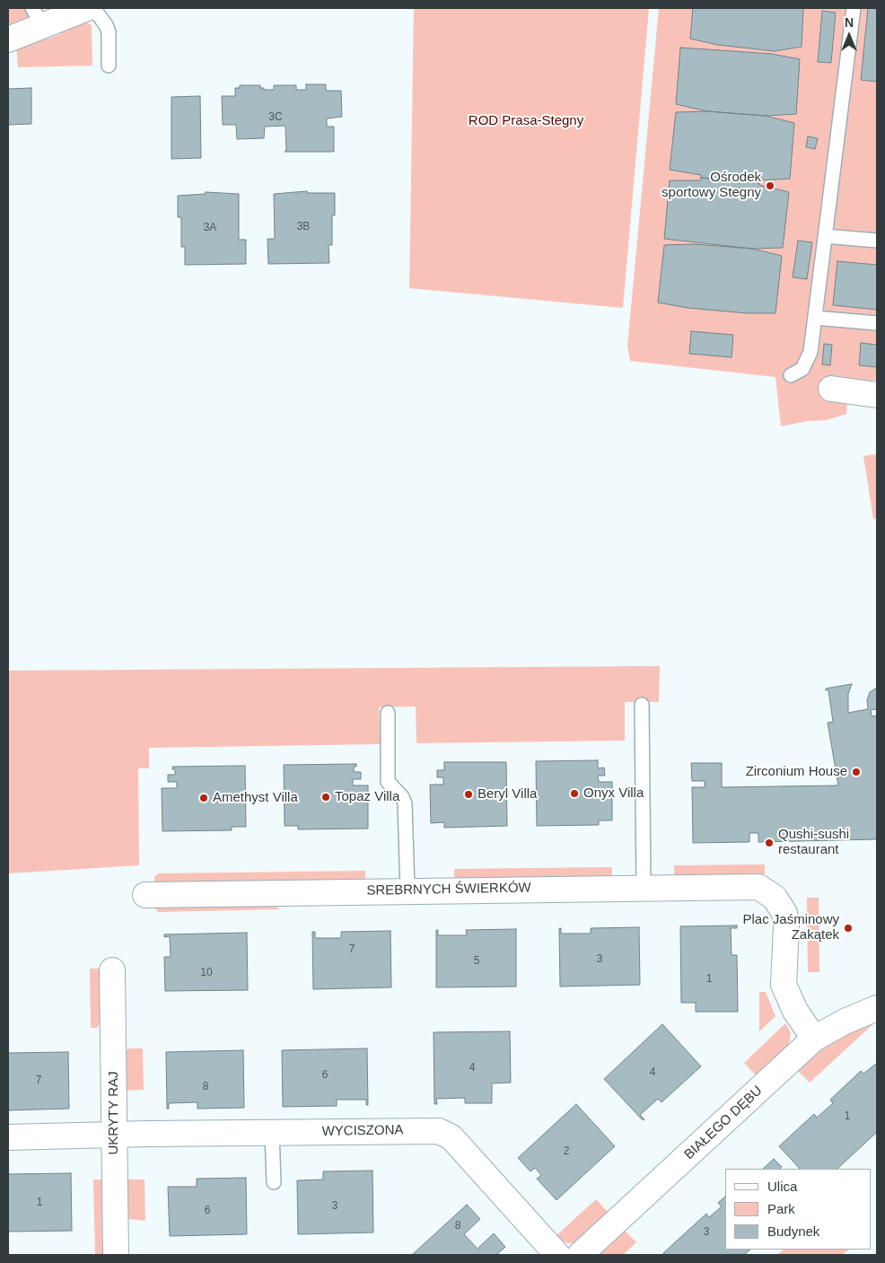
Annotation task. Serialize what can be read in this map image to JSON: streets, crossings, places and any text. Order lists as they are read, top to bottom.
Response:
{
  "streets": {
    "street": [
      "SREBRNYCH ŚWIERKÓW",
      "UKRYTY RAJ",
      "BIAŁEGO DĘBU",
      "WYCISZONA"
    ]
  },
  "crossings": [
    ["SREBRNYCH ŚWIERKÓW", "BIAŁEGO DĘBU"],
    ["UKRYTY RAJ", "WYCISZONA"]
  ],
  "parks": ["ROD Prasa-Stegny"],
  "places": [
    "Ośrodek sportowy Stegny",
    "Zirconium House",
    "Onyx Villa",
    "Beryl Villa",
    "Topaz Villa",
    "Amethyst Villa",
    "Qushi-sushi restaurant",
    "Plac Jaśminowy Zakątek"
  ],
  "house_numbers": [
    "3C",
    "3B",
    "3A",
    "7",
    "3",
    "5",
    "10",
    "1",
    "4",
    "4",
    "6",
    "7",
    "8",
    "1",
    "2",
    "1",
    "3",
    "6",
    "8",
    "3"
  ],
  "legend": ["Ulica", "Park", "Budynek"],
  "north": "top"
}
